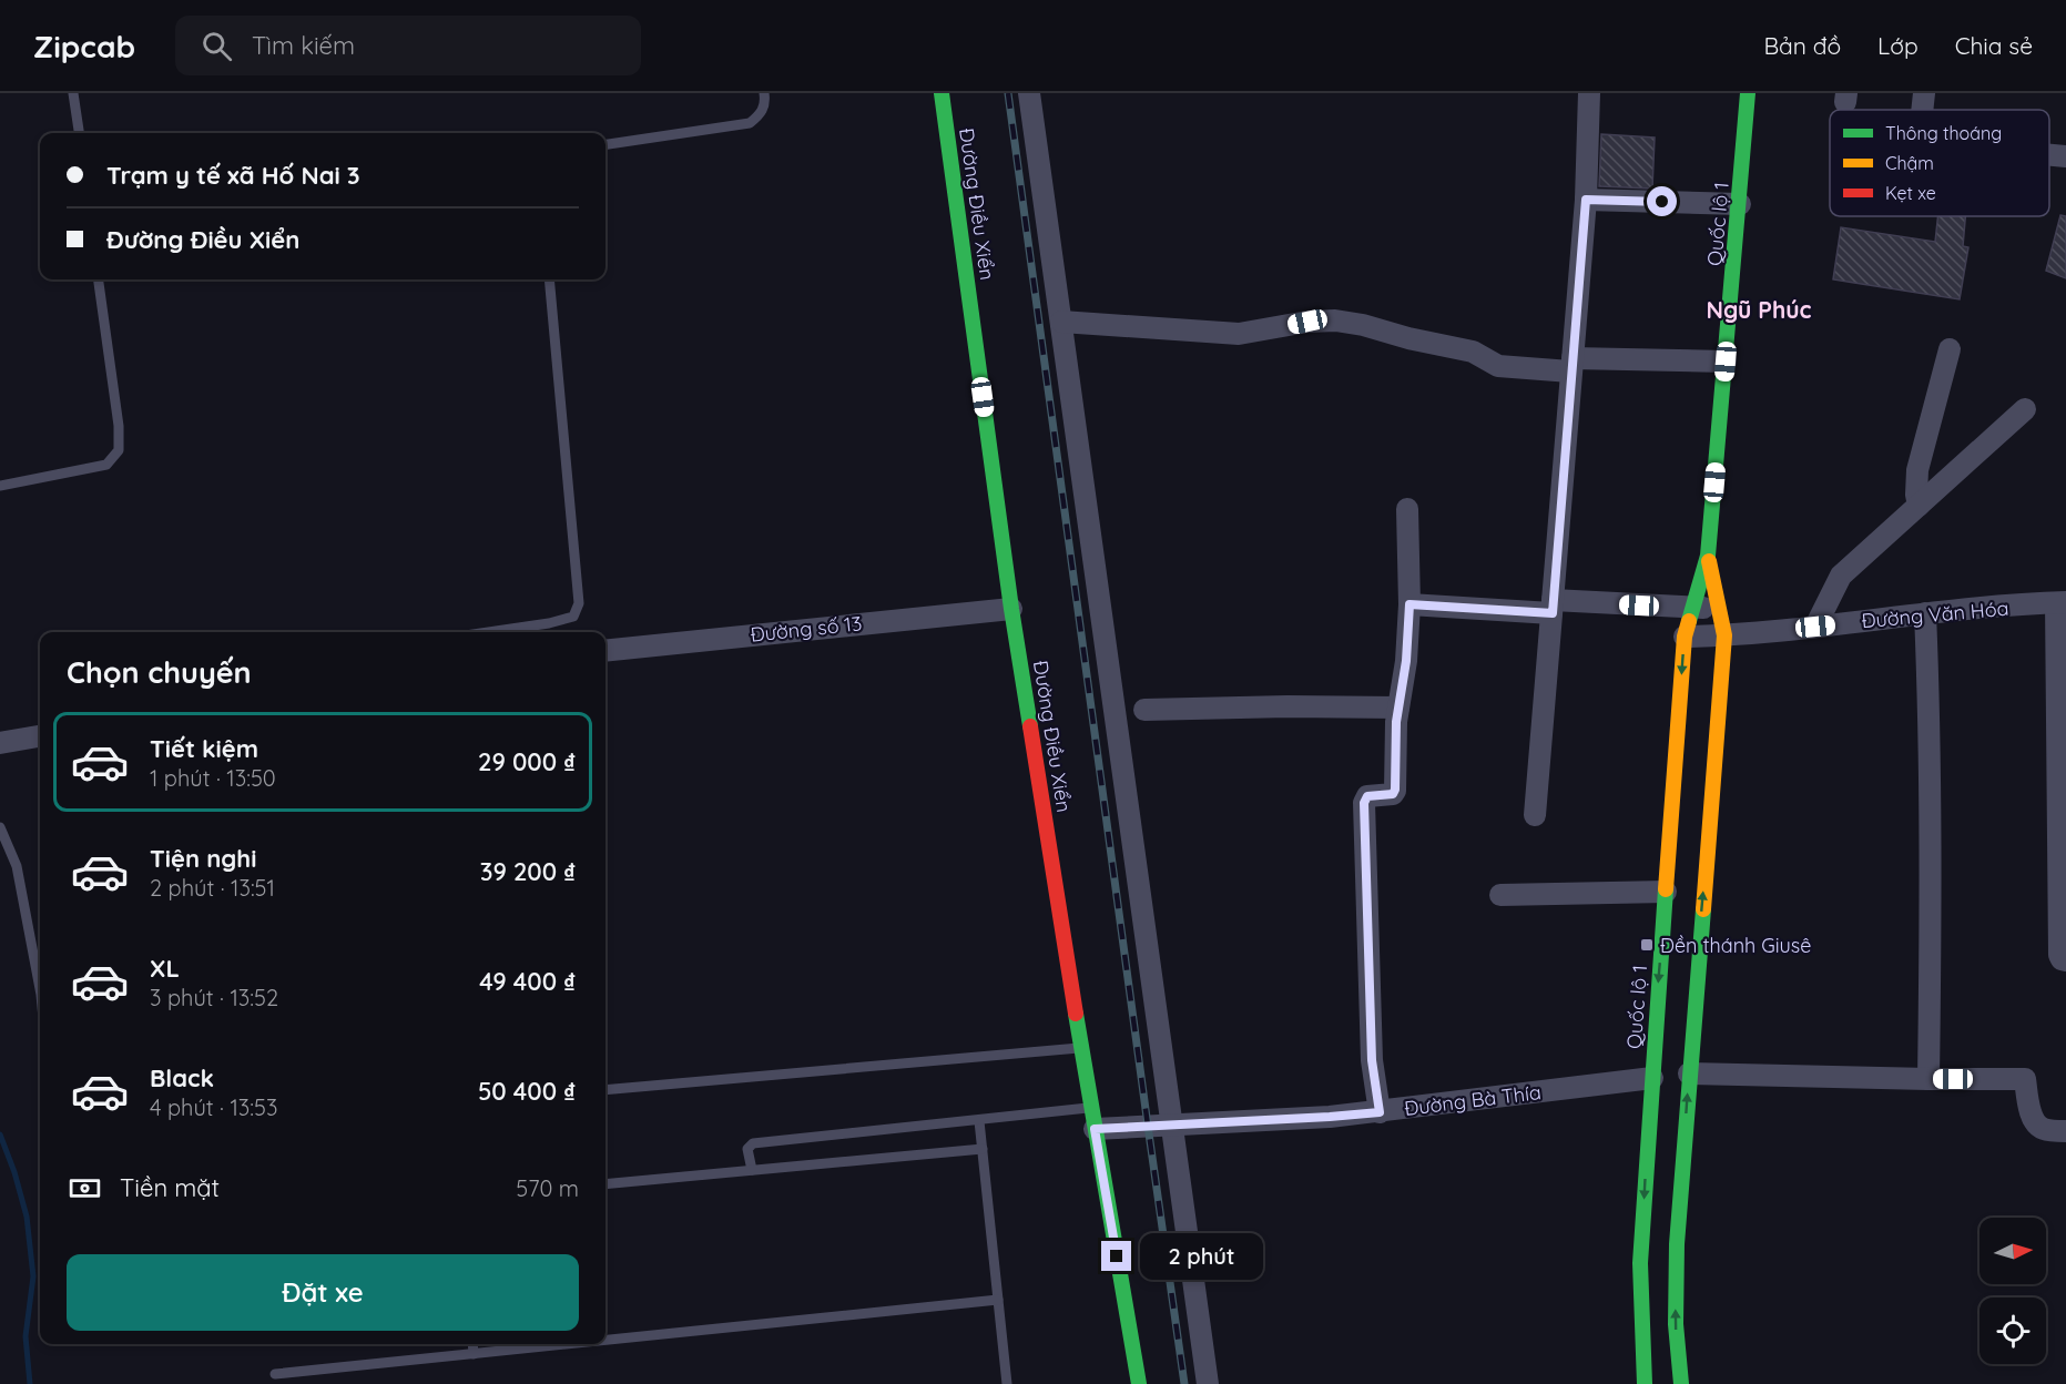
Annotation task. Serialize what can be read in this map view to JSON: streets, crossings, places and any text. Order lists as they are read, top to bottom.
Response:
{
  "streets": {
    "main road": ["Đường Điều Xiển", "Quốc lộ 1"],
    "street": ["Đường Văn Hóa", "Đường số 13", "Đường Bà Thía"]
  },
  "crossings": [
    ["Đường Điều Xiển", "Đường số 13"],
    ["Đường Điều Xiển", "Đường Bà Thía"],
    ["Quốc lộ 1", "Đường Văn Hóa"],
    ["Quốc lộ 1", "Đường Bà Thía"]
  ],
  "districts": ["Ngũ Phúc"],
  "places": {
    "transit": ["Đền thánh Giusê"]
  },
  "legend": ["Thông thoáng", "Chậm", "Kẹt xe"],
  "north": "right",
  "page": {
    "header": "Zipcab",
    "search": "Tìm kiếm",
    "nav": ["Bản đồ", "Lớp", "Chia sẻ"],
    "banner": ["Trạm y tế xã Hố Nai 3", "Đường Điều Xiển"],
    "heading": "Chọn chuyến",
    "list": [
      {
        "name": "Tiết kiệm",
        "note": "1 phút · 13:50",
        "value": "29 000 ₫"
      },
      {
        "name": "Tiện nghi",
        "note": "2 phút · 13:51",
        "value": "39 200 ₫"
      },
      {
        "name": "XL",
        "note": "3 phút · 13:52",
        "value": "49 400 ₫"
      },
      {
        "name": "Black",
        "note": "4 phút · 13:53",
        "value": "50 400 ₫"
      }
    ],
    "pay": ["Tiền mặt", "570 m"],
    "bubble": "2 phút",
    "buttons": "Đặt xe"
  }
}
